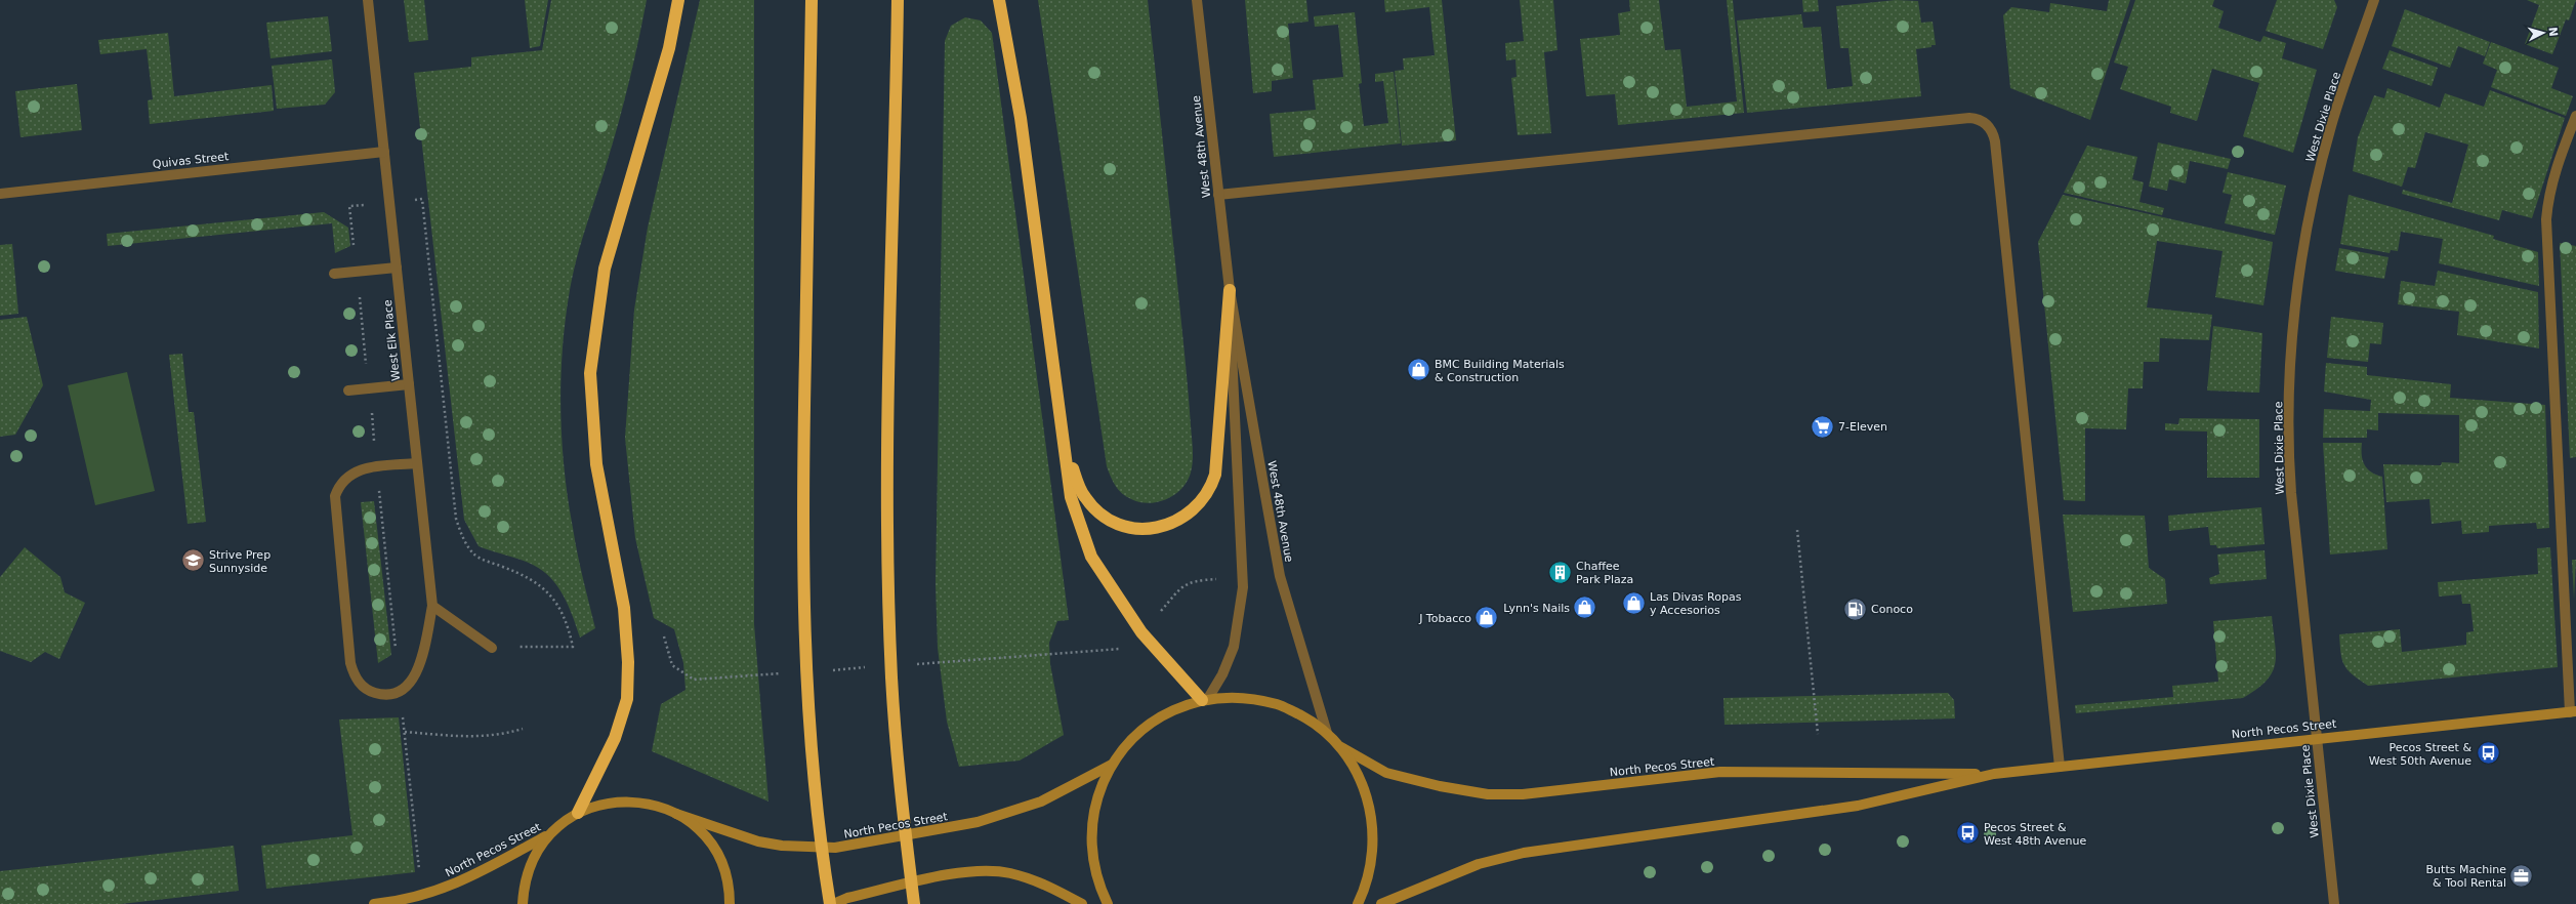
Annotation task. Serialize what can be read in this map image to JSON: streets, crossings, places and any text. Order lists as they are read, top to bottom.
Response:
{
  "streets": {
    "main road": ["North Pecos Street"],
    "street": [
      "West Dixie Place",
      "West 48th Avenue",
      "Quivas Street",
      "West Elk Place"
    ]
  },
  "crossings": [
    ["West Dixie Place", "North Pecos Street"],
    ["Quivas Street", "West Elk Place"]
  ],
  "places": {
    "shop": [
      "BMC Building Materials & Construction",
      "Las Divas Ropas y Accesorios",
      "Lynn's Nails",
      "J Tobacco"
    ],
    "supermarket": ["7-Eleven"],
    "school or university": ["Strive Prep Sunnyside"],
    "building": ["Chaffee Park Plaza"],
    "fuel station": ["Conoco"],
    "bus stop": ["Pecos Street & West 50th Avenue", "Pecos Street & West 48th Avenue"],
    "office": ["Butts Machine & Tool Rental"]
  },
  "north": "right"
}
